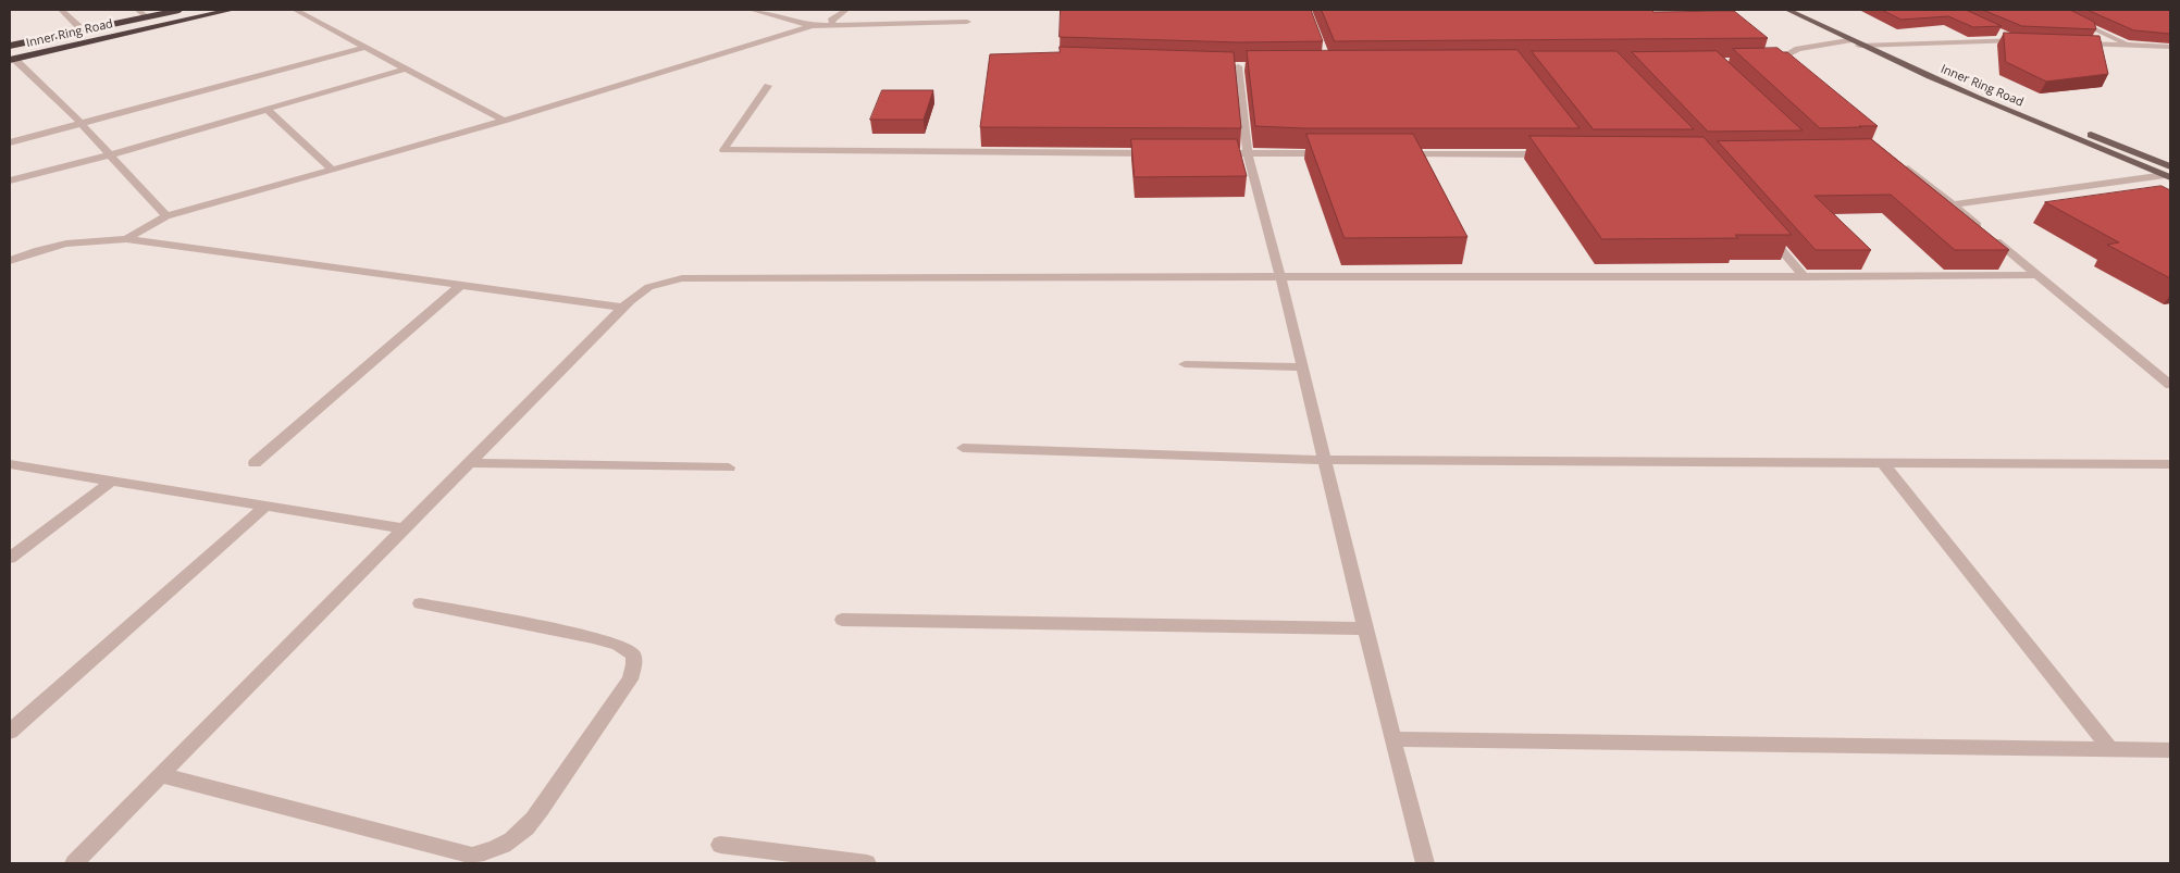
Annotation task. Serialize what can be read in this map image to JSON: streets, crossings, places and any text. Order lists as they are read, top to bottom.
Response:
{
  "streets": {
    "highway": ["Inner Ring Road"]
  }
}
